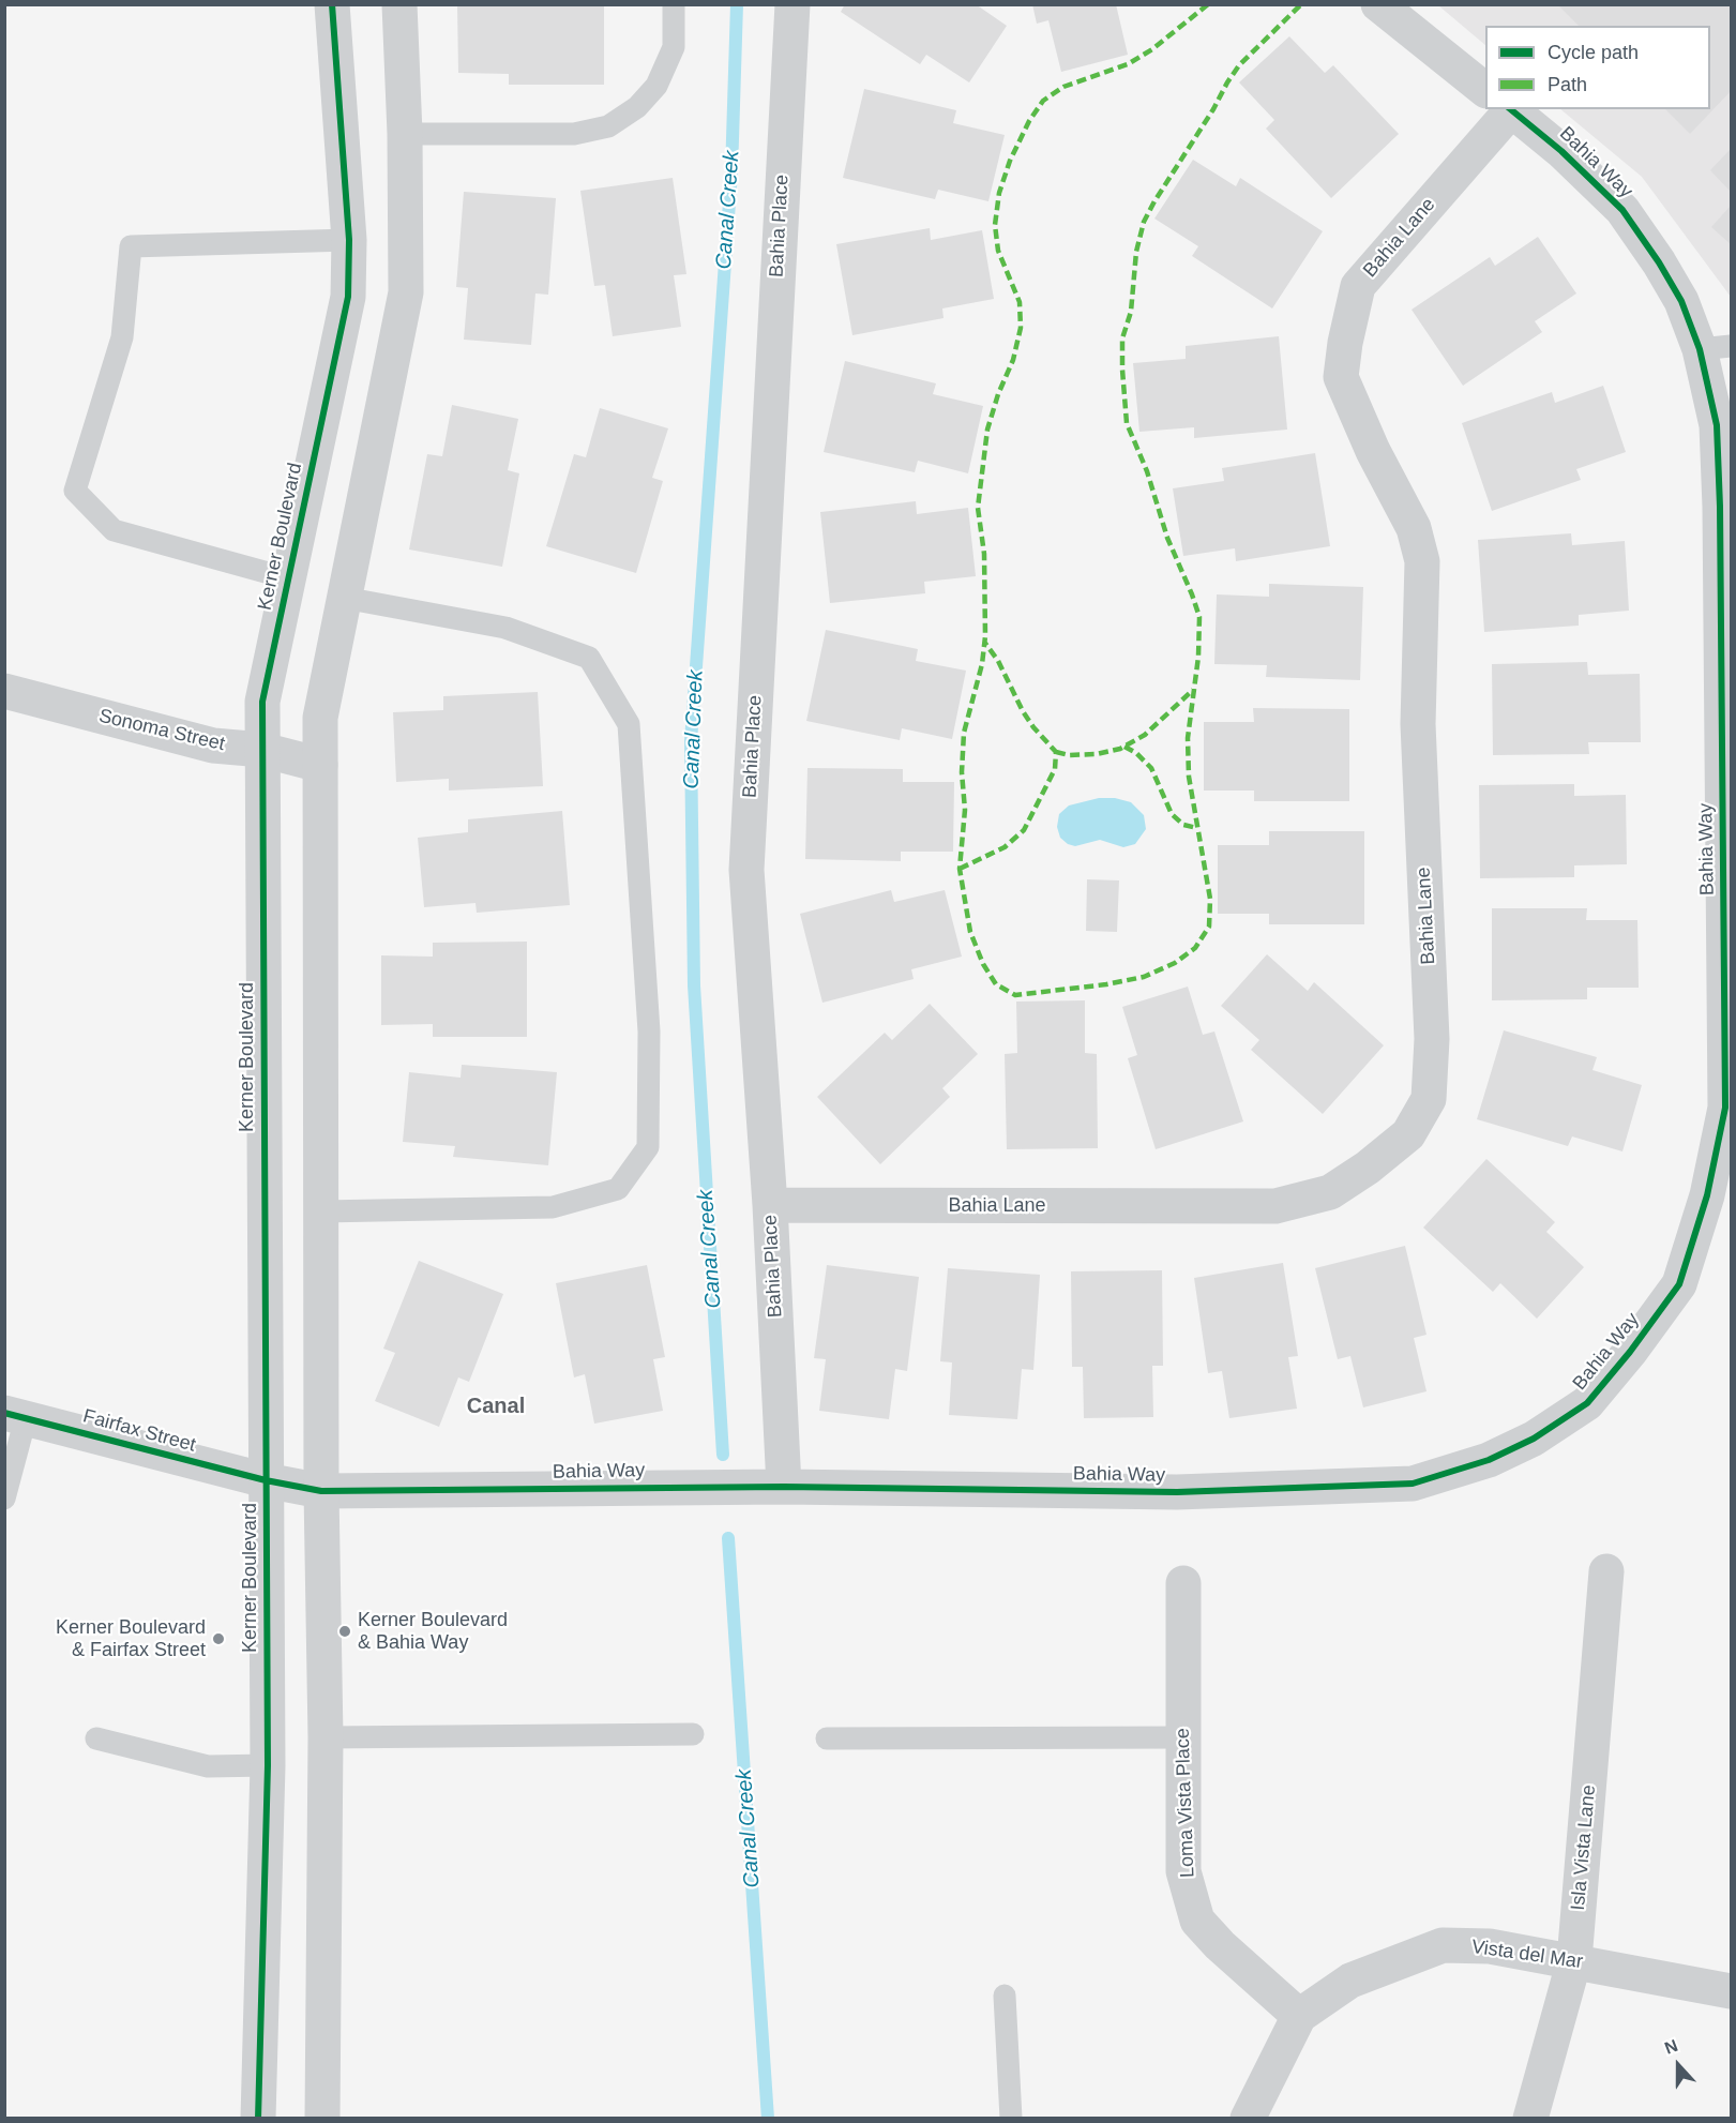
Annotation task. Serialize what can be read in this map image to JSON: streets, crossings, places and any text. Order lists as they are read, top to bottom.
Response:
{
  "streets": {
    "street": [
      "Bahia Way",
      "Bahia Place",
      "Bahia Lane",
      "Kerner Boulevard",
      "Sonoma Street",
      "Fairfax Street",
      "Loma Vista Place",
      "Isla Vista Lane",
      "Vista del Mar"
    ]
  },
  "crossings": [
    ["Bahia Way", "Bahia Place"],
    ["Bahia Way", "Kerner Boulevard"],
    ["Bahia Way", "Fairfax Street"],
    ["Bahia Place", "Bahia Lane"],
    ["Kerner Boulevard", "Sonoma Street"],
    ["Kerner Boulevard", "Fairfax Street"],
    ["Loma Vista Place", "Vista del Mar"],
    ["Isla Vista Lane", "Vista del Mar"]
  ],
  "districts": ["Canal"],
  "water": ["Canal Creek"],
  "places": ["Kerner Boulevard & Bahia Way", "Kerner Boulevard & Fairfax Street"],
  "legend": ["Cycle path", "Path"],
  "north": "top"
}
